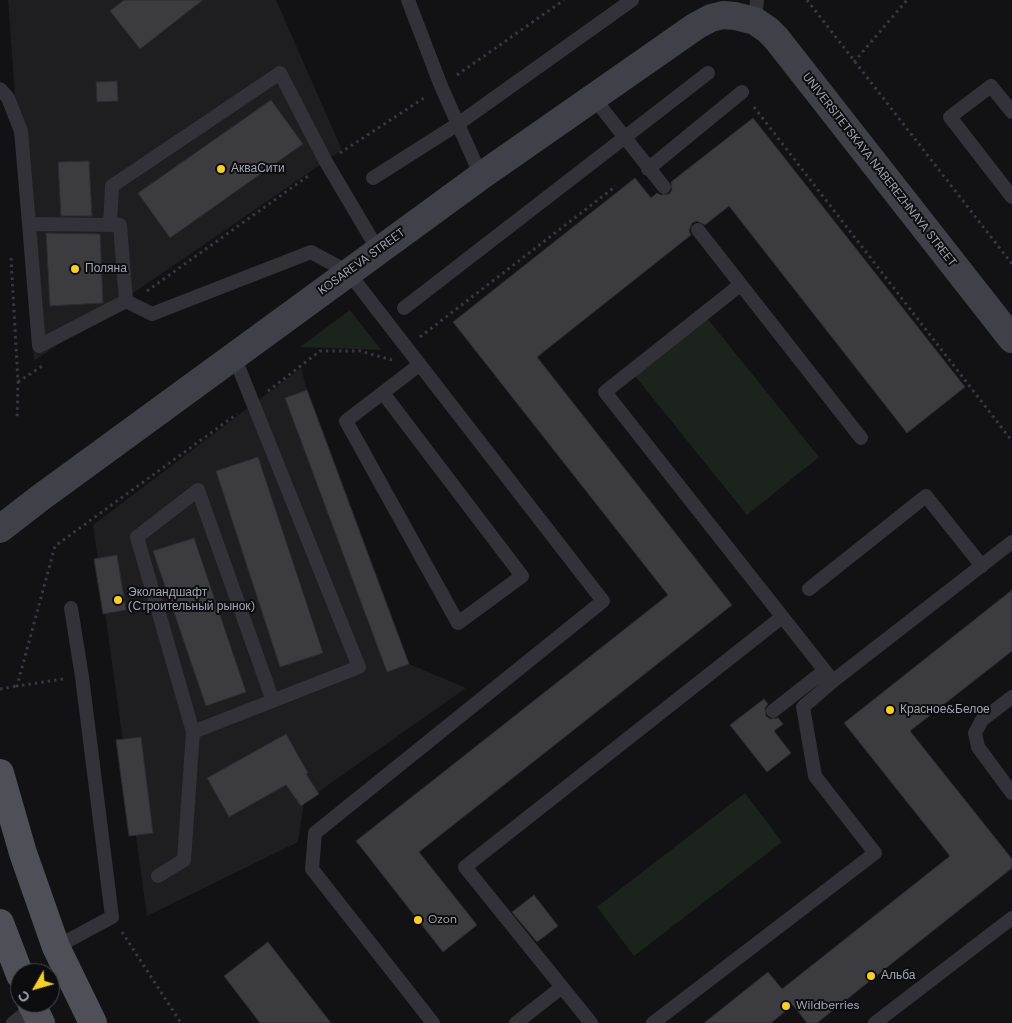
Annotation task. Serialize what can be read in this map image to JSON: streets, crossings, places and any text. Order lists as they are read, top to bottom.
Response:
{
  "streets": {
    "main road": ["UNIVERSITETSKAYA NABEREZHNAYA STREET", "KOSAREVA STREET"]
  },
  "crossings": [
    ["UNIVERSITETSKAYA NABEREZHNAYA STREET", "KOSAREVA STREET"]
  ],
  "places": [
    "АкваСити",
    "Поляна",
    "Эколандшафт (Строительный рынок)",
    "Красное&Белое",
    "Ozon",
    "Альба",
    "Wildberries"
  ],
  "north": "bottom left"
}
